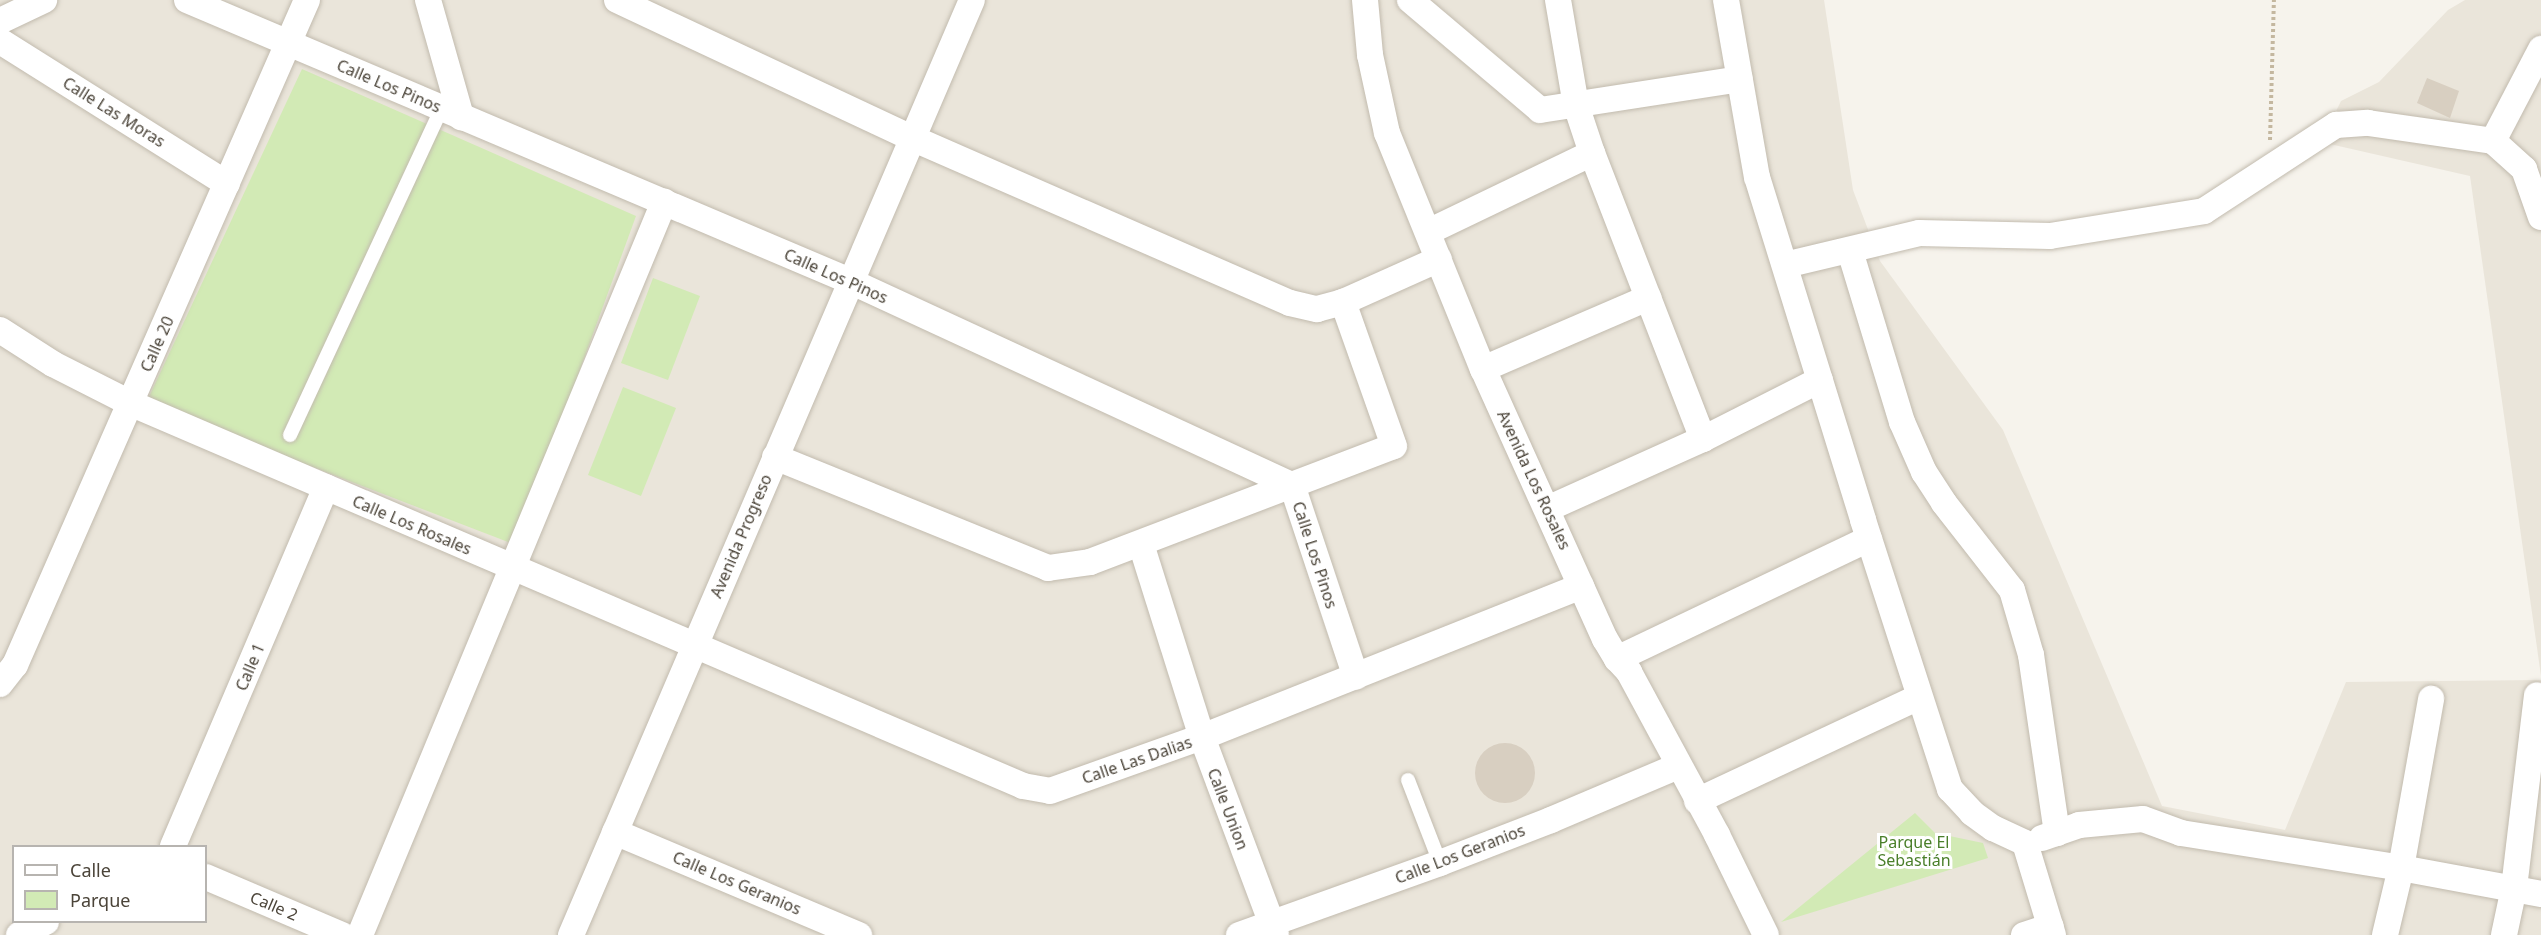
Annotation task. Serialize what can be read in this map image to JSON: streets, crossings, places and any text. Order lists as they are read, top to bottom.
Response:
{
  "streets": {
    "street": [
      "Calle Los Pinos",
      "Calle Las Moras",
      "Calle 20",
      "Avenida Los Rosales",
      "Calle Los Rosales",
      "Avenida Progreso",
      "Calle 1",
      "Calle Las Dalias",
      "Calle Union",
      "Calle Los Geranios",
      "Calle 2"
    ]
  },
  "crossings": [
    ["Calle Los Pinos", "Calle 20"],
    ["Calle Los Pinos", "Avenida Progreso"],
    ["Calle Los Pinos", "Calle Las Dalias"],
    ["Calle Las Moras", "Calle 20"],
    ["Calle 20", "Calle Los Rosales"],
    ["Avenida Los Rosales", "Calle Las Dalias"],
    ["Avenida Los Rosales", "Calle Los Geranios"],
    ["Calle Los Rosales", "Avenida Progreso"],
    ["Calle Los Rosales", "Calle 1"],
    ["Calle Los Rosales", "Calle Las Dalias"],
    ["Avenida Progreso", "Calle Las Dalias"],
    ["Avenida Progreso", "Calle Los Geranios"],
    ["Calle Las Dalias", "Calle Union"],
    ["Calle Union", "Calle Los Geranios"]
  ],
  "parks": ["Parque El Sebastián"],
  "legend": ["Calle", "Parque"]
}
